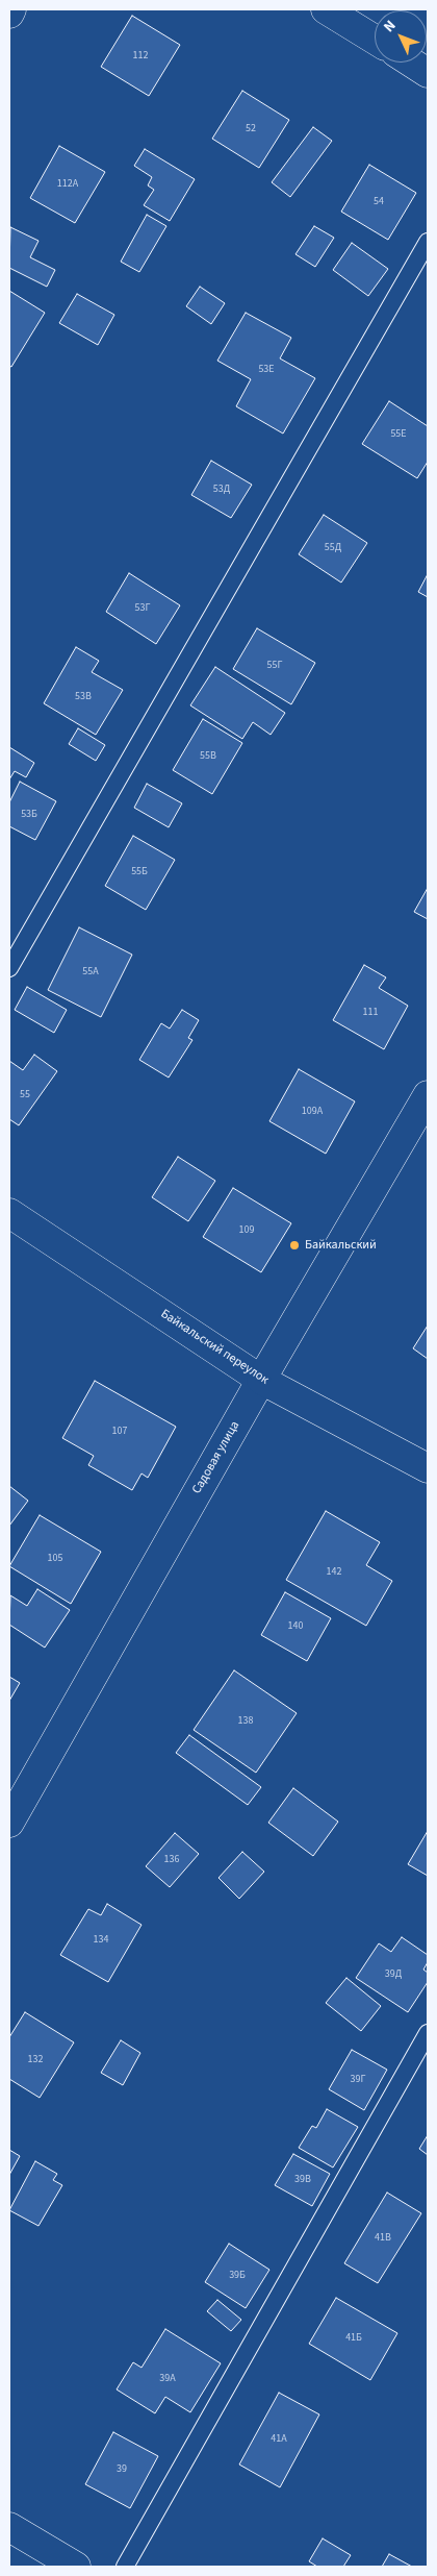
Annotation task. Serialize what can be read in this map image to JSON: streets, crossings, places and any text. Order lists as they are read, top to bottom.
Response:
{
  "streets": {
    "street": ["Байкальский переулок", "Садовая улица"]
  },
  "crossings": [
    ["Байкальский переулок", "Садовая улица"]
  ],
  "places": ["Байкальский"],
  "house_numbers": [
    "112",
    "52",
    "112А",
    "54",
    "53Е",
    "55Е",
    "53Д",
    "55Д",
    "53Г",
    "55Г",
    "53В",
    "55В",
    "53Б",
    "55Б",
    "55А",
    "111",
    "55",
    "109А",
    "109",
    "107",
    "105",
    "142",
    "140",
    "138",
    "136",
    "134",
    "39Д",
    "132",
    "39Г",
    "39В",
    "41В",
    "39Б",
    "41Б",
    "39А",
    "41А",
    "39"
  ],
  "north": "top left"
}
